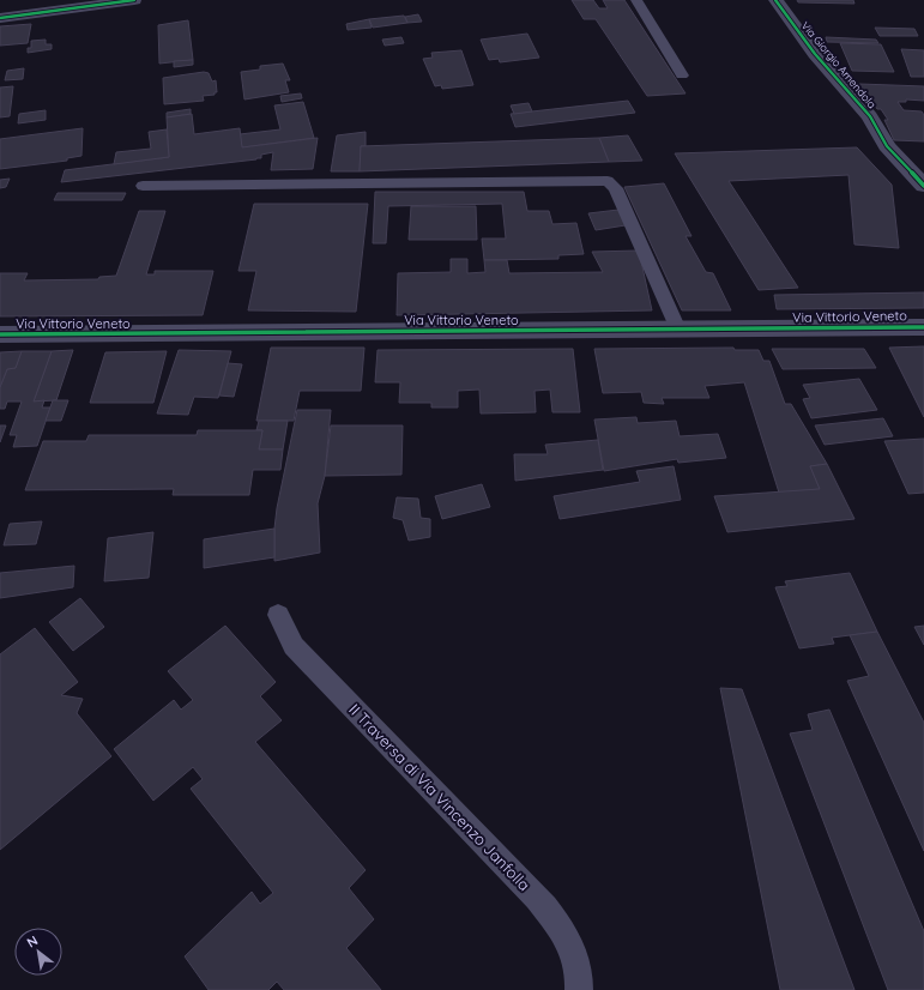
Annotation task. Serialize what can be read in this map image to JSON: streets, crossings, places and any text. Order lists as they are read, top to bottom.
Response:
{
  "streets": {
    "street": ["Via Giorgio Amendola", "Via Vittorio Veneto"],
    "lane": ["II Traversa di Via Vincenzo Janfolla"]
  },
  "north": "top left"
}
